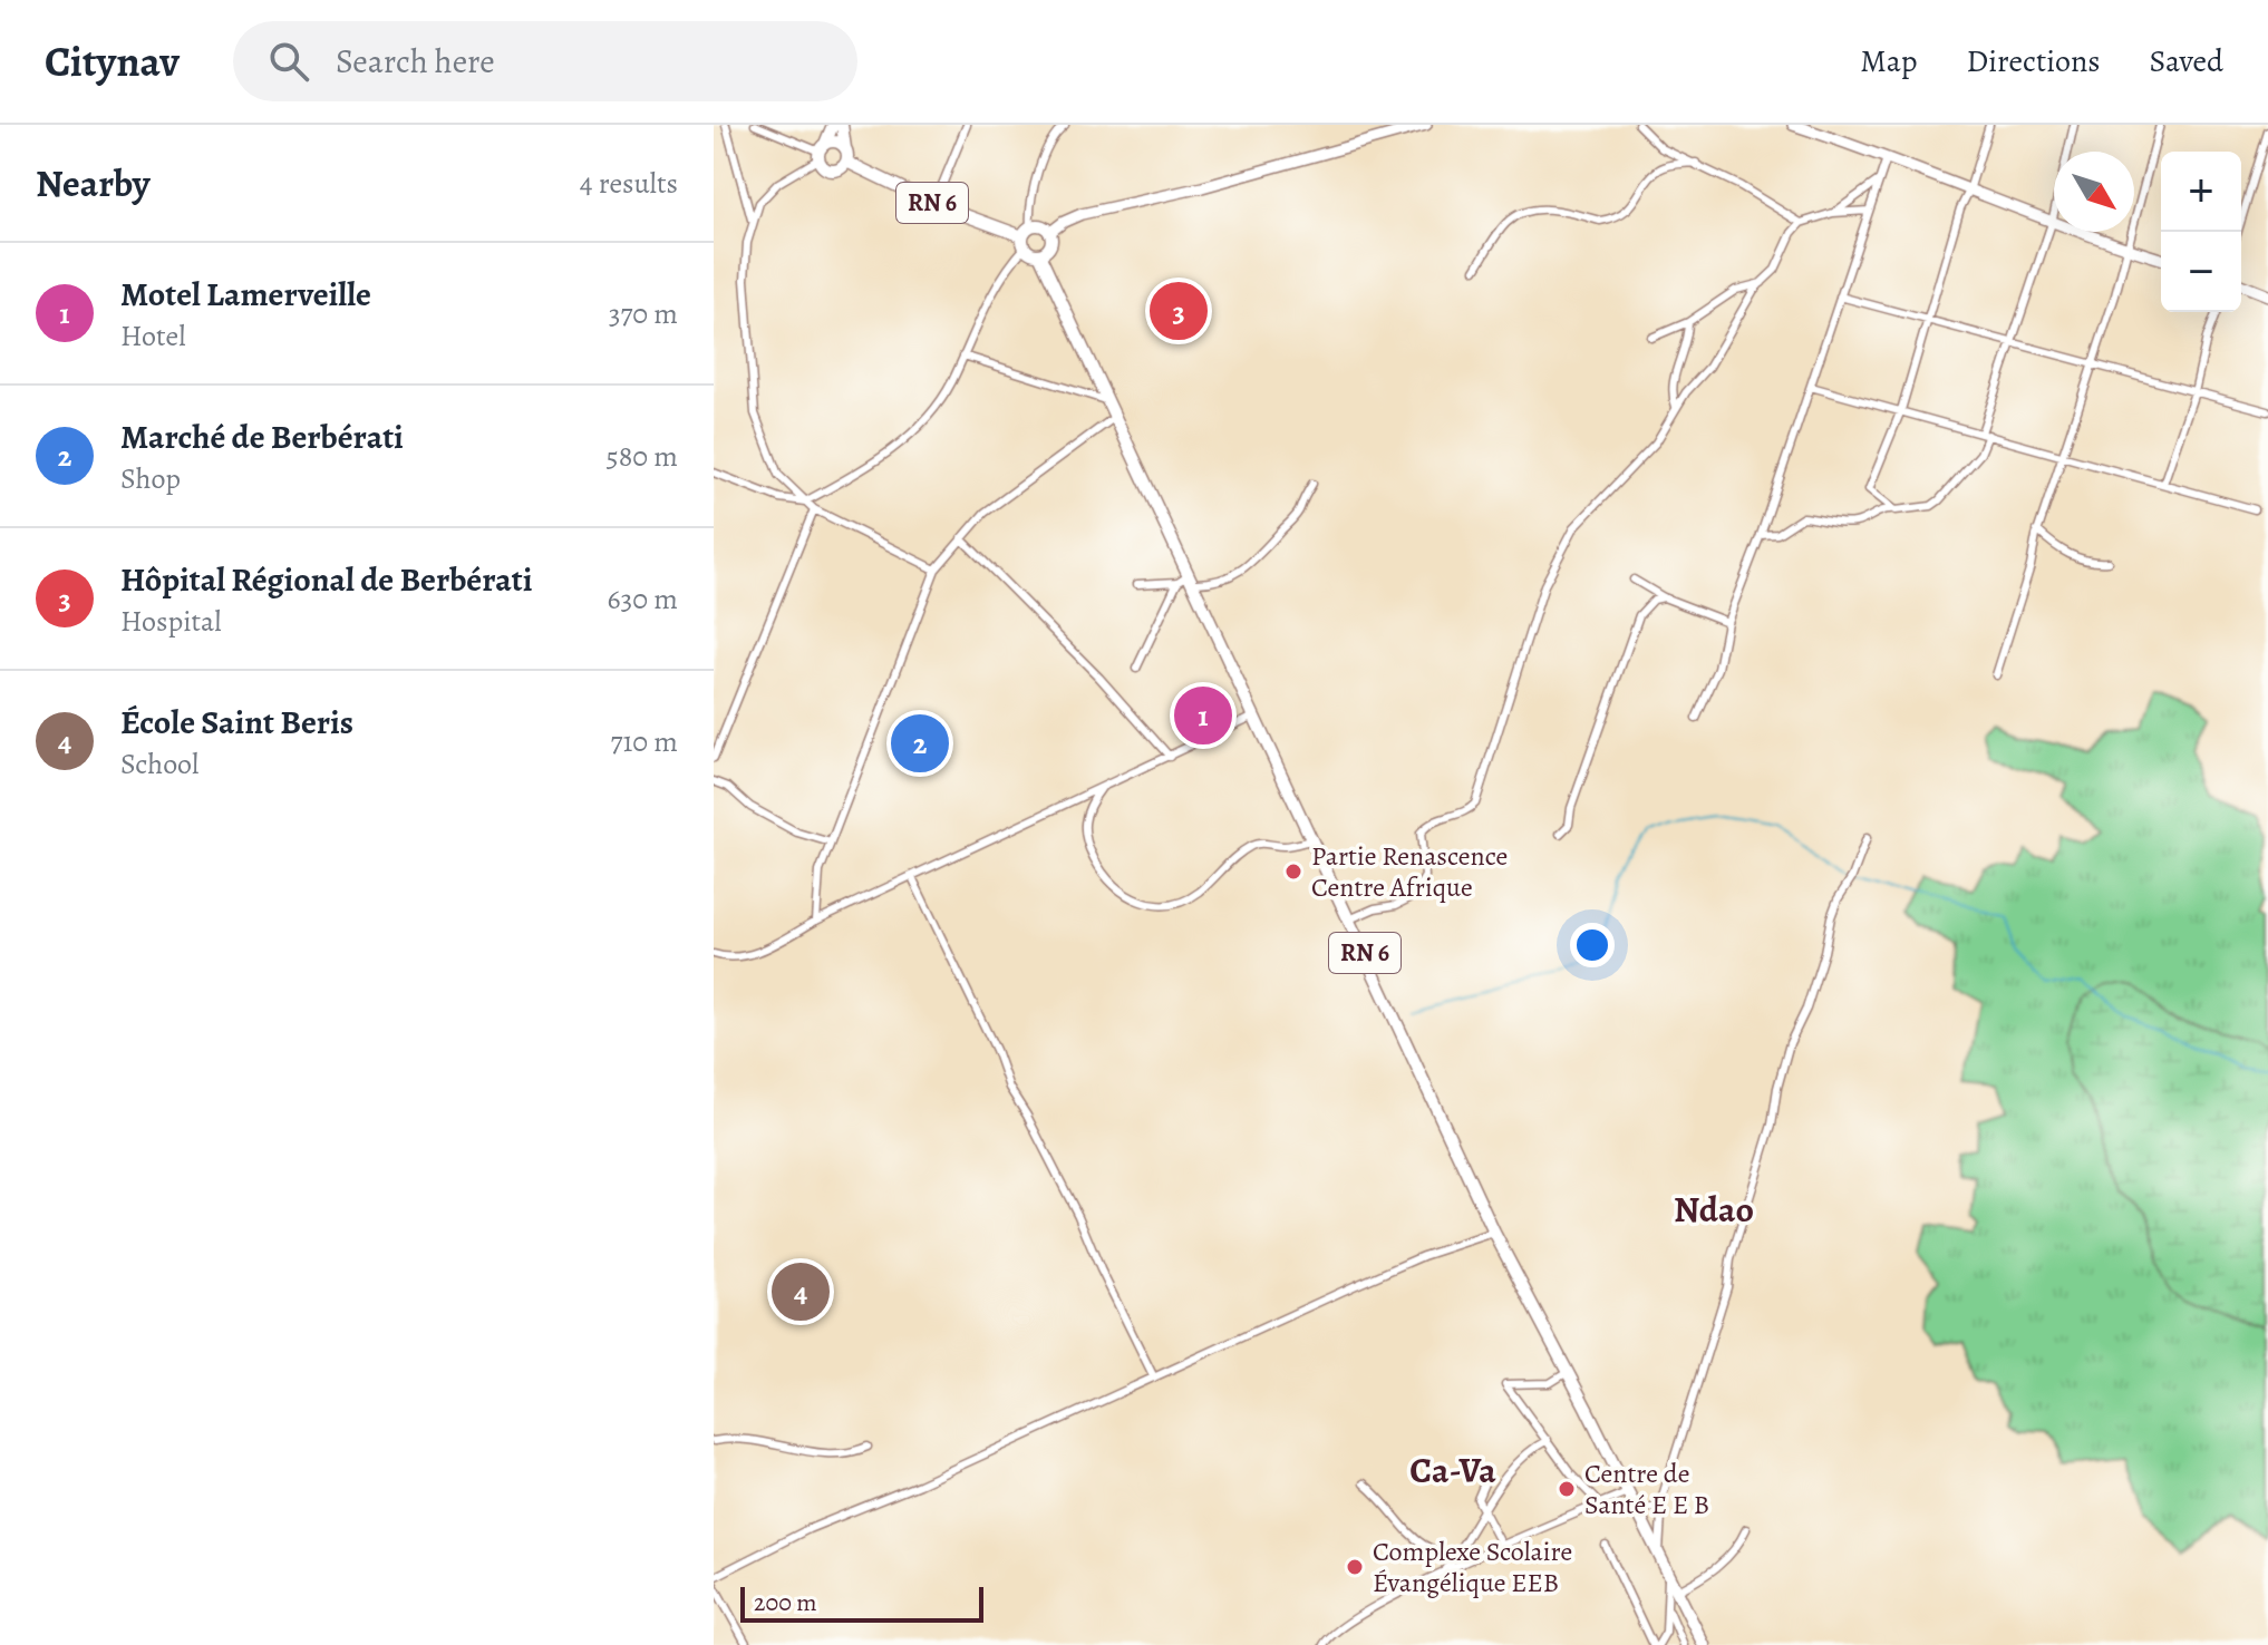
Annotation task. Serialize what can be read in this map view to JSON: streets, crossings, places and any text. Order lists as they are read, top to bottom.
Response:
{
  "streets": {
    "main road": ["RN 6"]
  },
  "districts": ["Ndao", "Ca-Va"],
  "places": ["Partie Renascence Centre Afrique", "Centre de Santé E E B", "Complexe Scolaire Évangélique EEB"],
  "scale_bar": "200 m",
  "north": "bottom right",
  "page": {
    "header": "Citynav",
    "search": "Search here",
    "nav": ["Map", "Directions", "Saved"],
    "heading": ["Nearby", "4 results"],
    "map_buttons": ["+", "−"],
    "list": [
      {
        "mark": "1",
        "name": "Motel Lamerveille",
        "note": "Hotel",
        "value": "370 m"
      },
      {
        "mark": "2",
        "name": "Marché de Berbérati",
        "note": "Shop",
        "value": "580 m"
      },
      {
        "mark": "3",
        "name": "Hôpital Régional de Berbérati",
        "note": "Hospital",
        "value": "630 m"
      },
      {
        "mark": "4",
        "name": "École Saint Beris",
        "note": "School",
        "value": "710 m"
      }
    ],
    "pins": [
      "3",
      "1",
      "2",
      "4"
    ],
    "scale": "200 m"
  }
}
